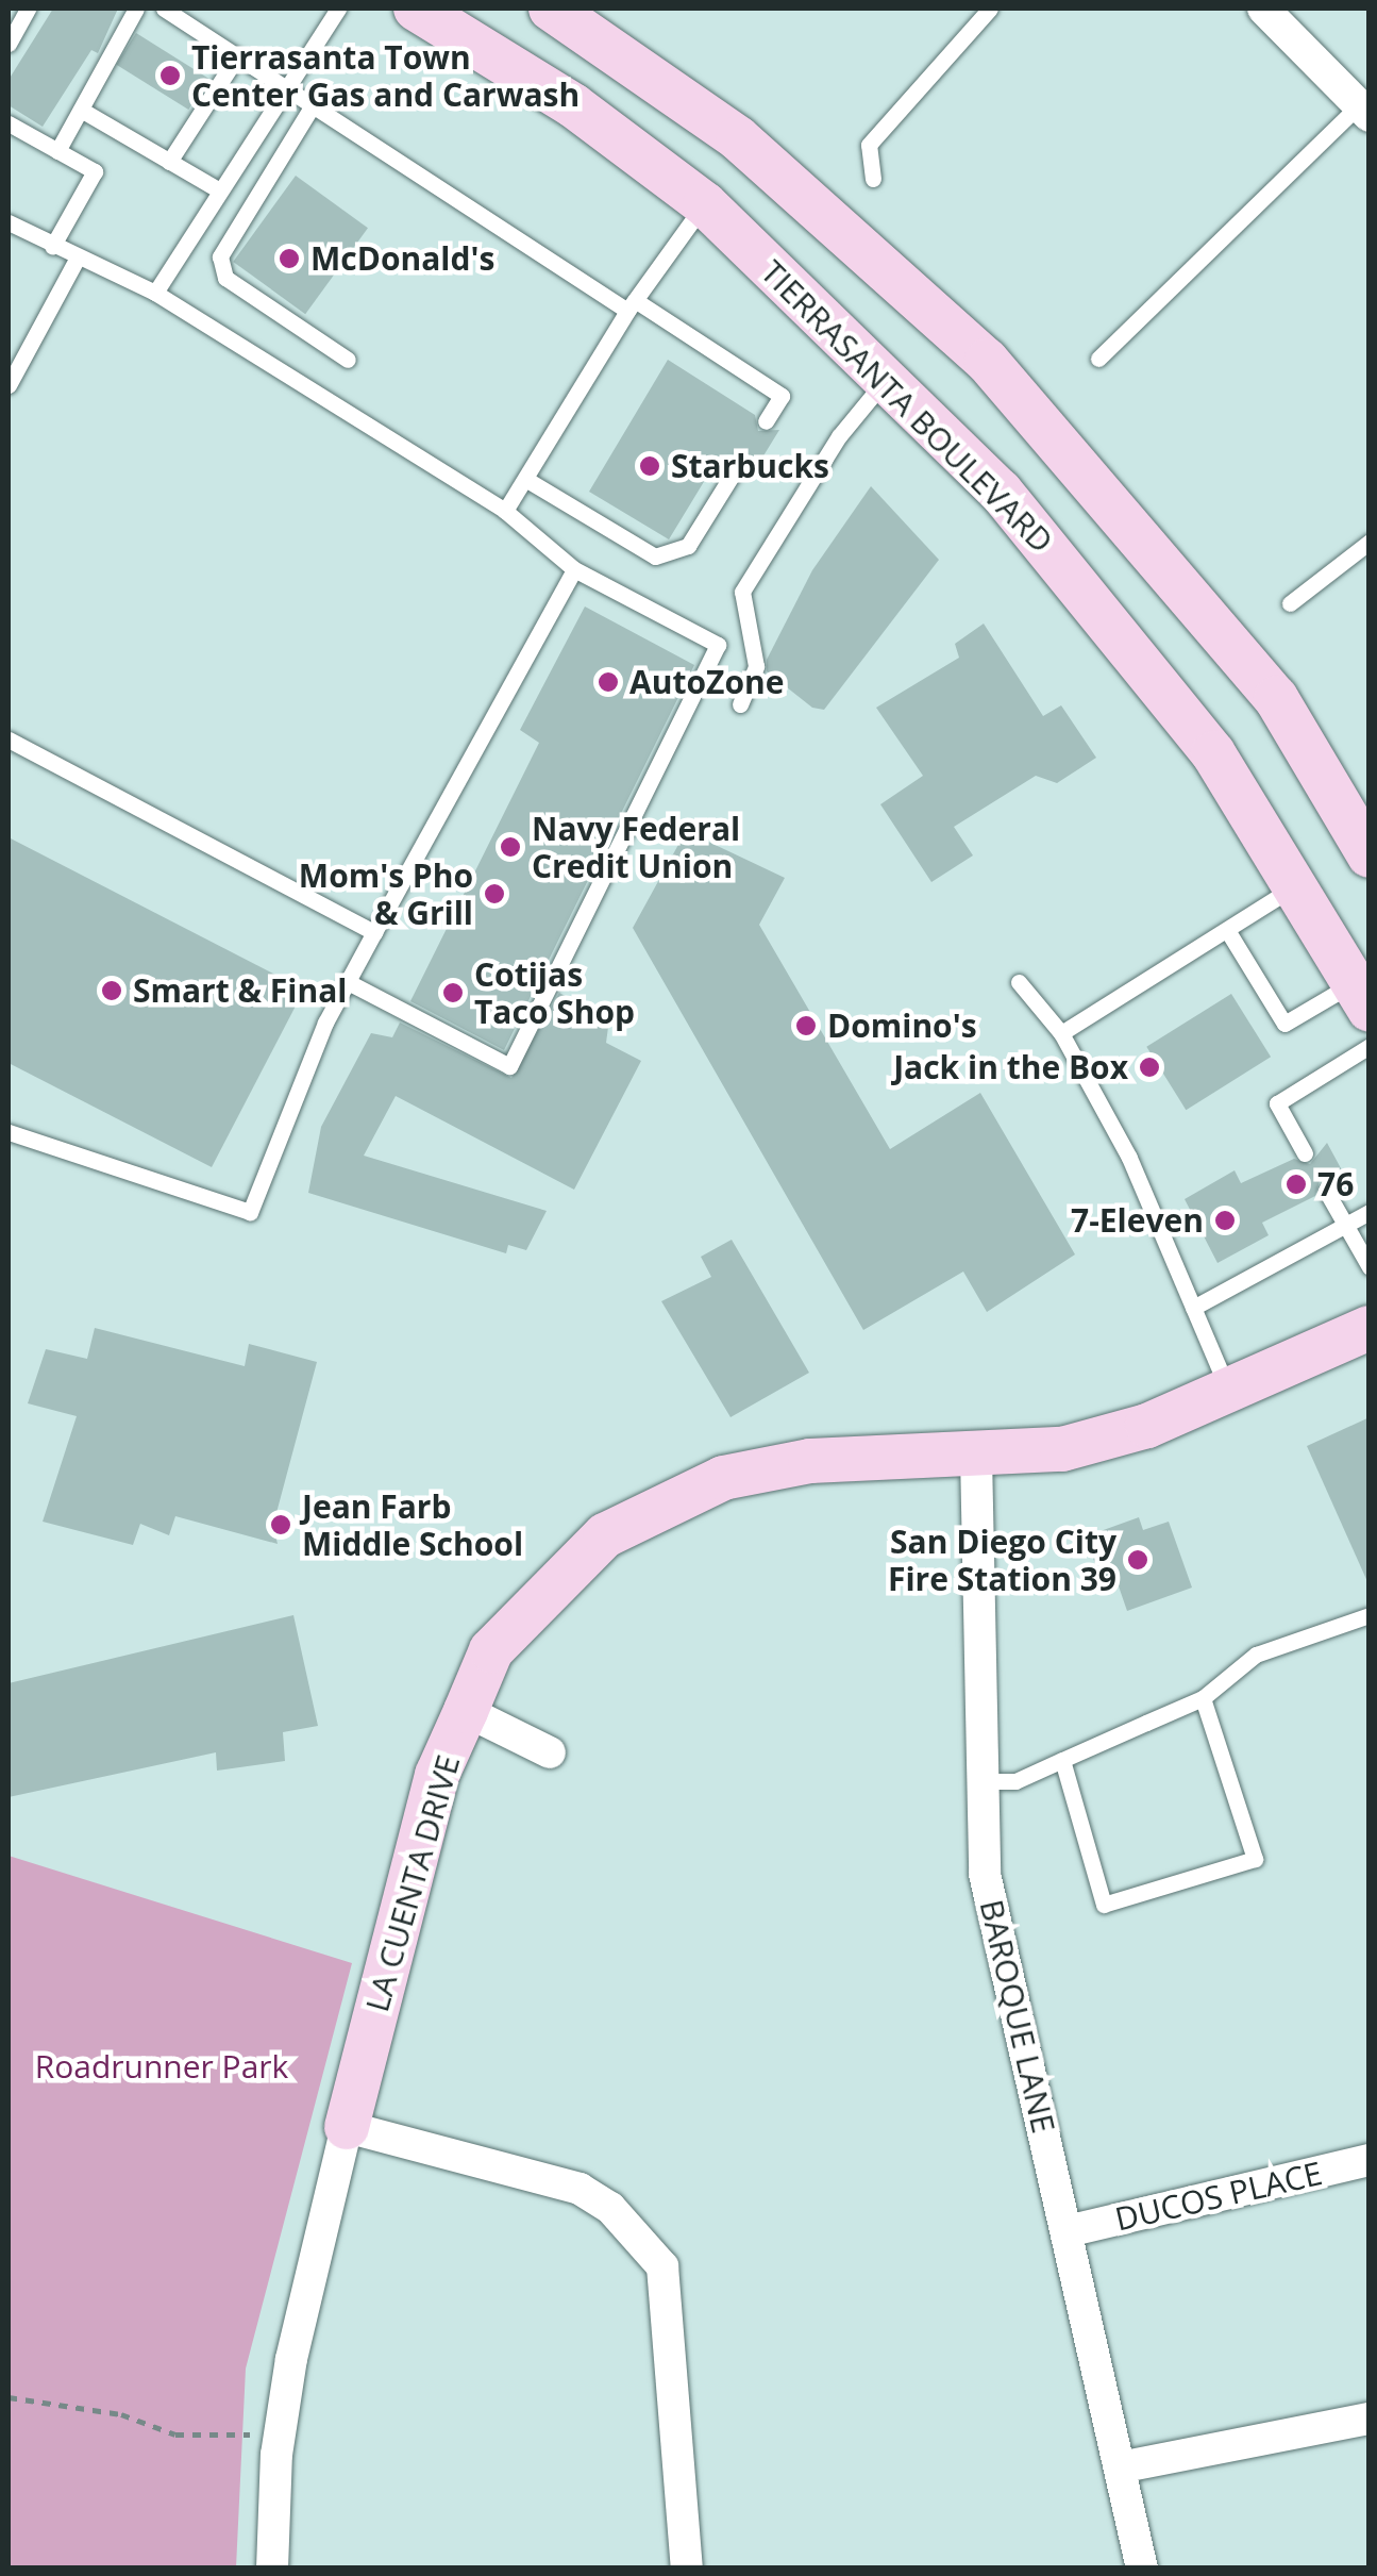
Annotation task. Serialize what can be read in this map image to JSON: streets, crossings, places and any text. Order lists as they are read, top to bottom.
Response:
{
  "streets": {
    "main road": ["TIERRASANTA BOULEVARD", "LA CUENTA DRIVE"],
    "street": ["BAROQUE LANE", "DUCOS PLACE"]
  },
  "crossings": [
    ["LA CUENTA DRIVE", "BAROQUE LANE"],
    ["BAROQUE LANE", "DUCOS PLACE"]
  ],
  "parks": ["Roadrunner Park"],
  "places": [
    "Tierrasanta Town Center Gas and Carwash",
    "McDonald's",
    "Starbucks",
    "AutoZone",
    "Navy Federal Credit Union",
    "Mom's Pho & Grill",
    "Smart & Final",
    "Cotijas Taco Shop",
    "Domino's",
    "Jack in the Box",
    "76",
    "7-Eleven",
    "Jean Farb Middle School",
    "San Diego City Fire Station 39"
  ]
}
